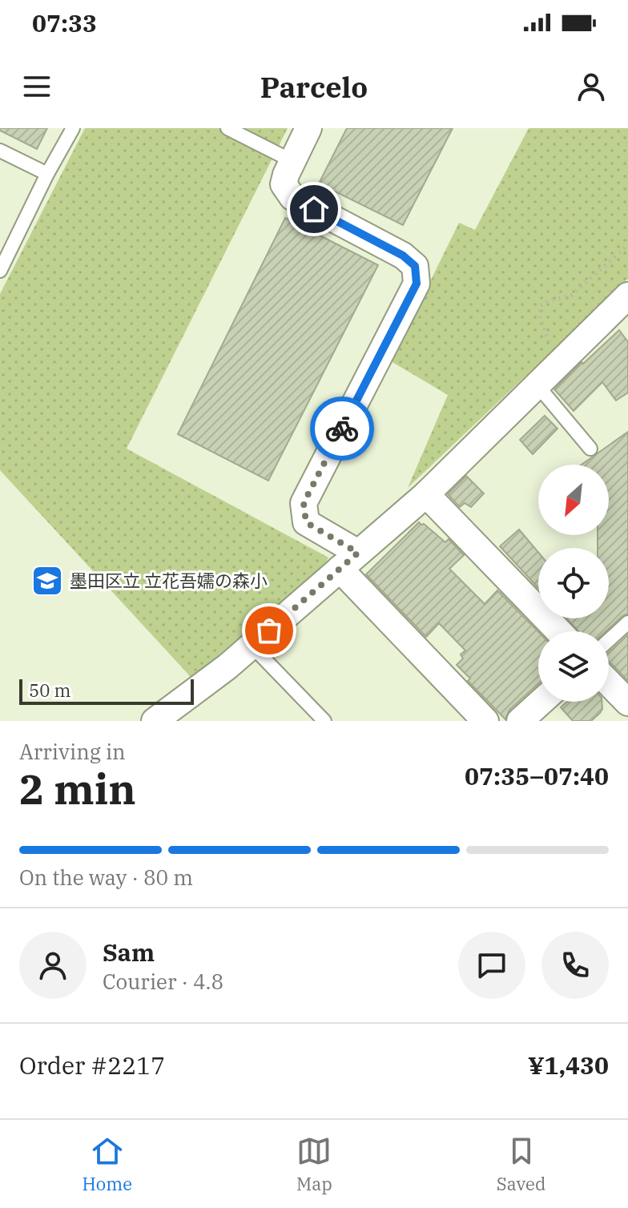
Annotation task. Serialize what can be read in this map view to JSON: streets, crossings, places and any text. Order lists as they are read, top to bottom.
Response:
{
  "places": {
    "school or university": ["墨田区立 立花吾嬬の森小"]
  },
  "scale_bar": "50 m",
  "north": "bottom left",
  "page": {
    "status": "07:33",
    "header": "Parcelo",
    "scale": "50 m",
    "heading": ["2 min", "Arriving in", "07:35–07:40"],
    "panel": [
      "Sam",
      "Courier · 4.8",
      "Order #2217",
      "¥1,430"
    ],
    "bar": "On the way · 80 m",
    "tabs": ["Home", "Map", "Saved"]
  }
}
